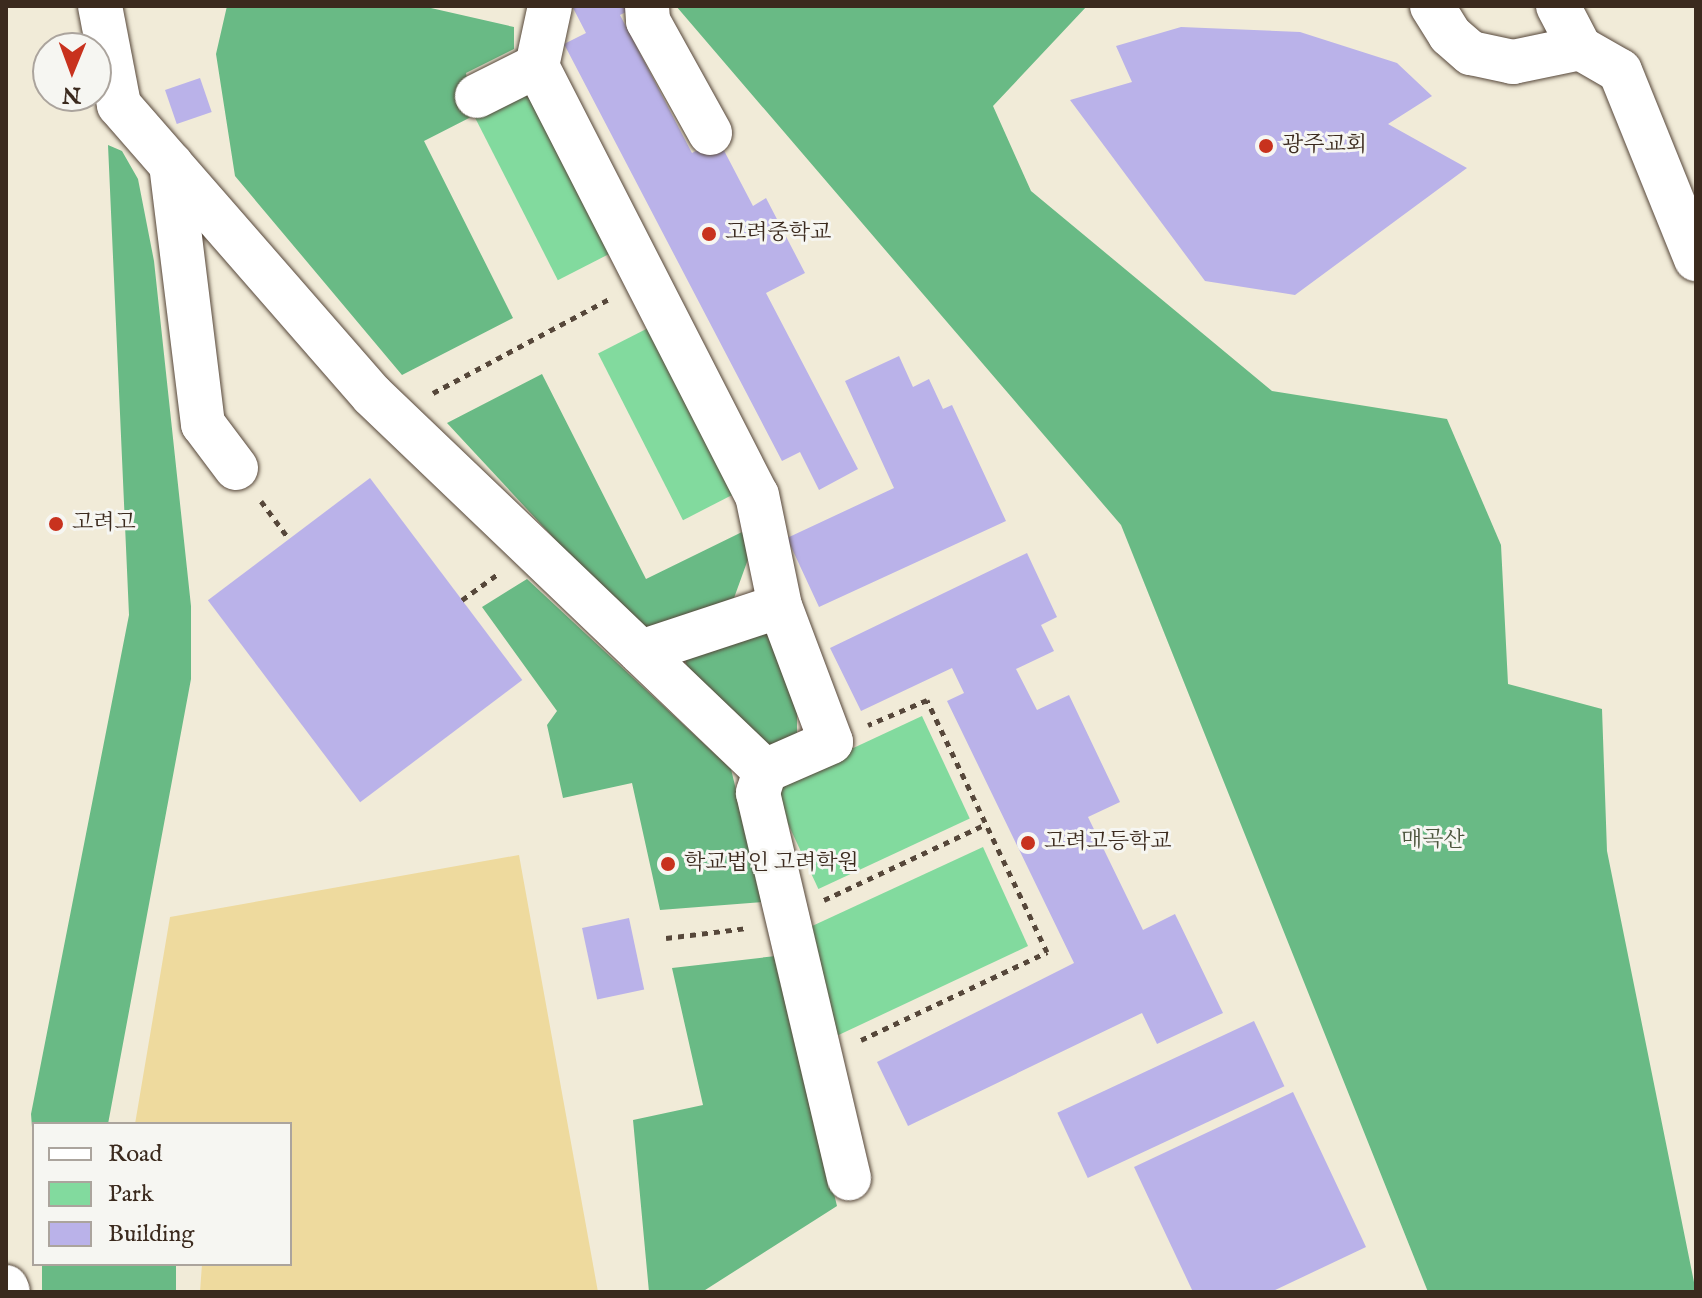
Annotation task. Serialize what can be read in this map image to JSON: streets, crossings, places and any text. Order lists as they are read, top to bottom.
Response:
{
  "parks": ["매곡산"],
  "places": [
    "광주교회",
    "고려중학교",
    "고려고",
    "고려고등학교",
    "학교법인 고려학원"
  ],
  "legend": ["Road", "Park", "Building"],
  "north": "bottom"
}
